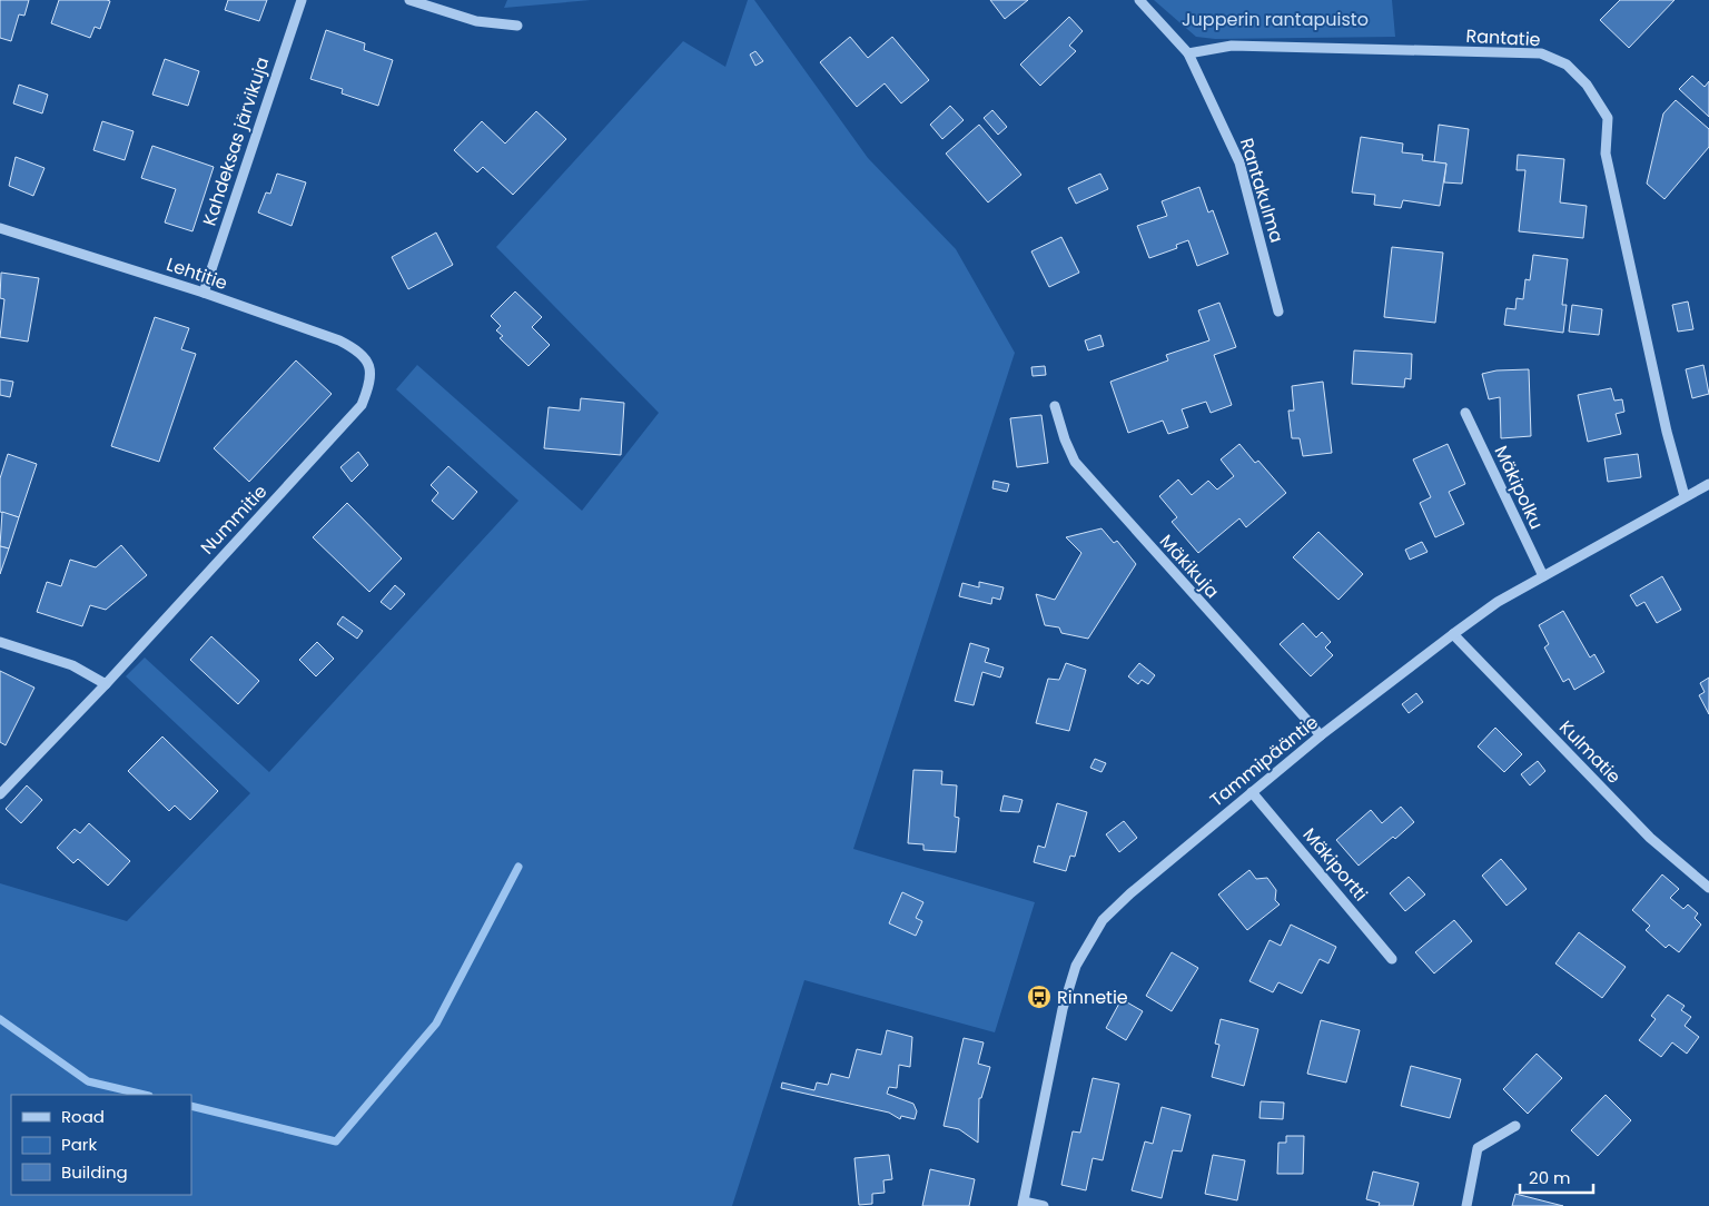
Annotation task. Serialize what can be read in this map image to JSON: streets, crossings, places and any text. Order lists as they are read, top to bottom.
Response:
{
  "streets": {
    "street": [
      "Rantatie",
      "Kahdeksas järvikuja",
      "Rantakulma",
      "Lehtitie",
      "Mäkipolku",
      "Nummitie",
      "Mäkikuja",
      "Kulmatie",
      "Tammipääntie",
      "Mäkiportti"
    ]
  },
  "crossings": [
    ["Rantatie", "Rantakulma"],
    ["Rantatie", "Tammipääntie"],
    ["Kahdeksas järvikuja", "Lehtitie"],
    ["Lehtitie", "Nummitie"],
    ["Mäkipolku", "Tammipääntie"],
    ["Mäkikuja", "Tammipääntie"],
    ["Kulmatie", "Tammipääntie"],
    ["Tammipääntie", "Mäkiportti"]
  ],
  "parks": ["Jupperin rantapuisto"],
  "places": {
    "bus stop": ["Rinnetie"]
  },
  "legend": ["Road", "Park", "Building"],
  "scale_bar": "20 m"
}
